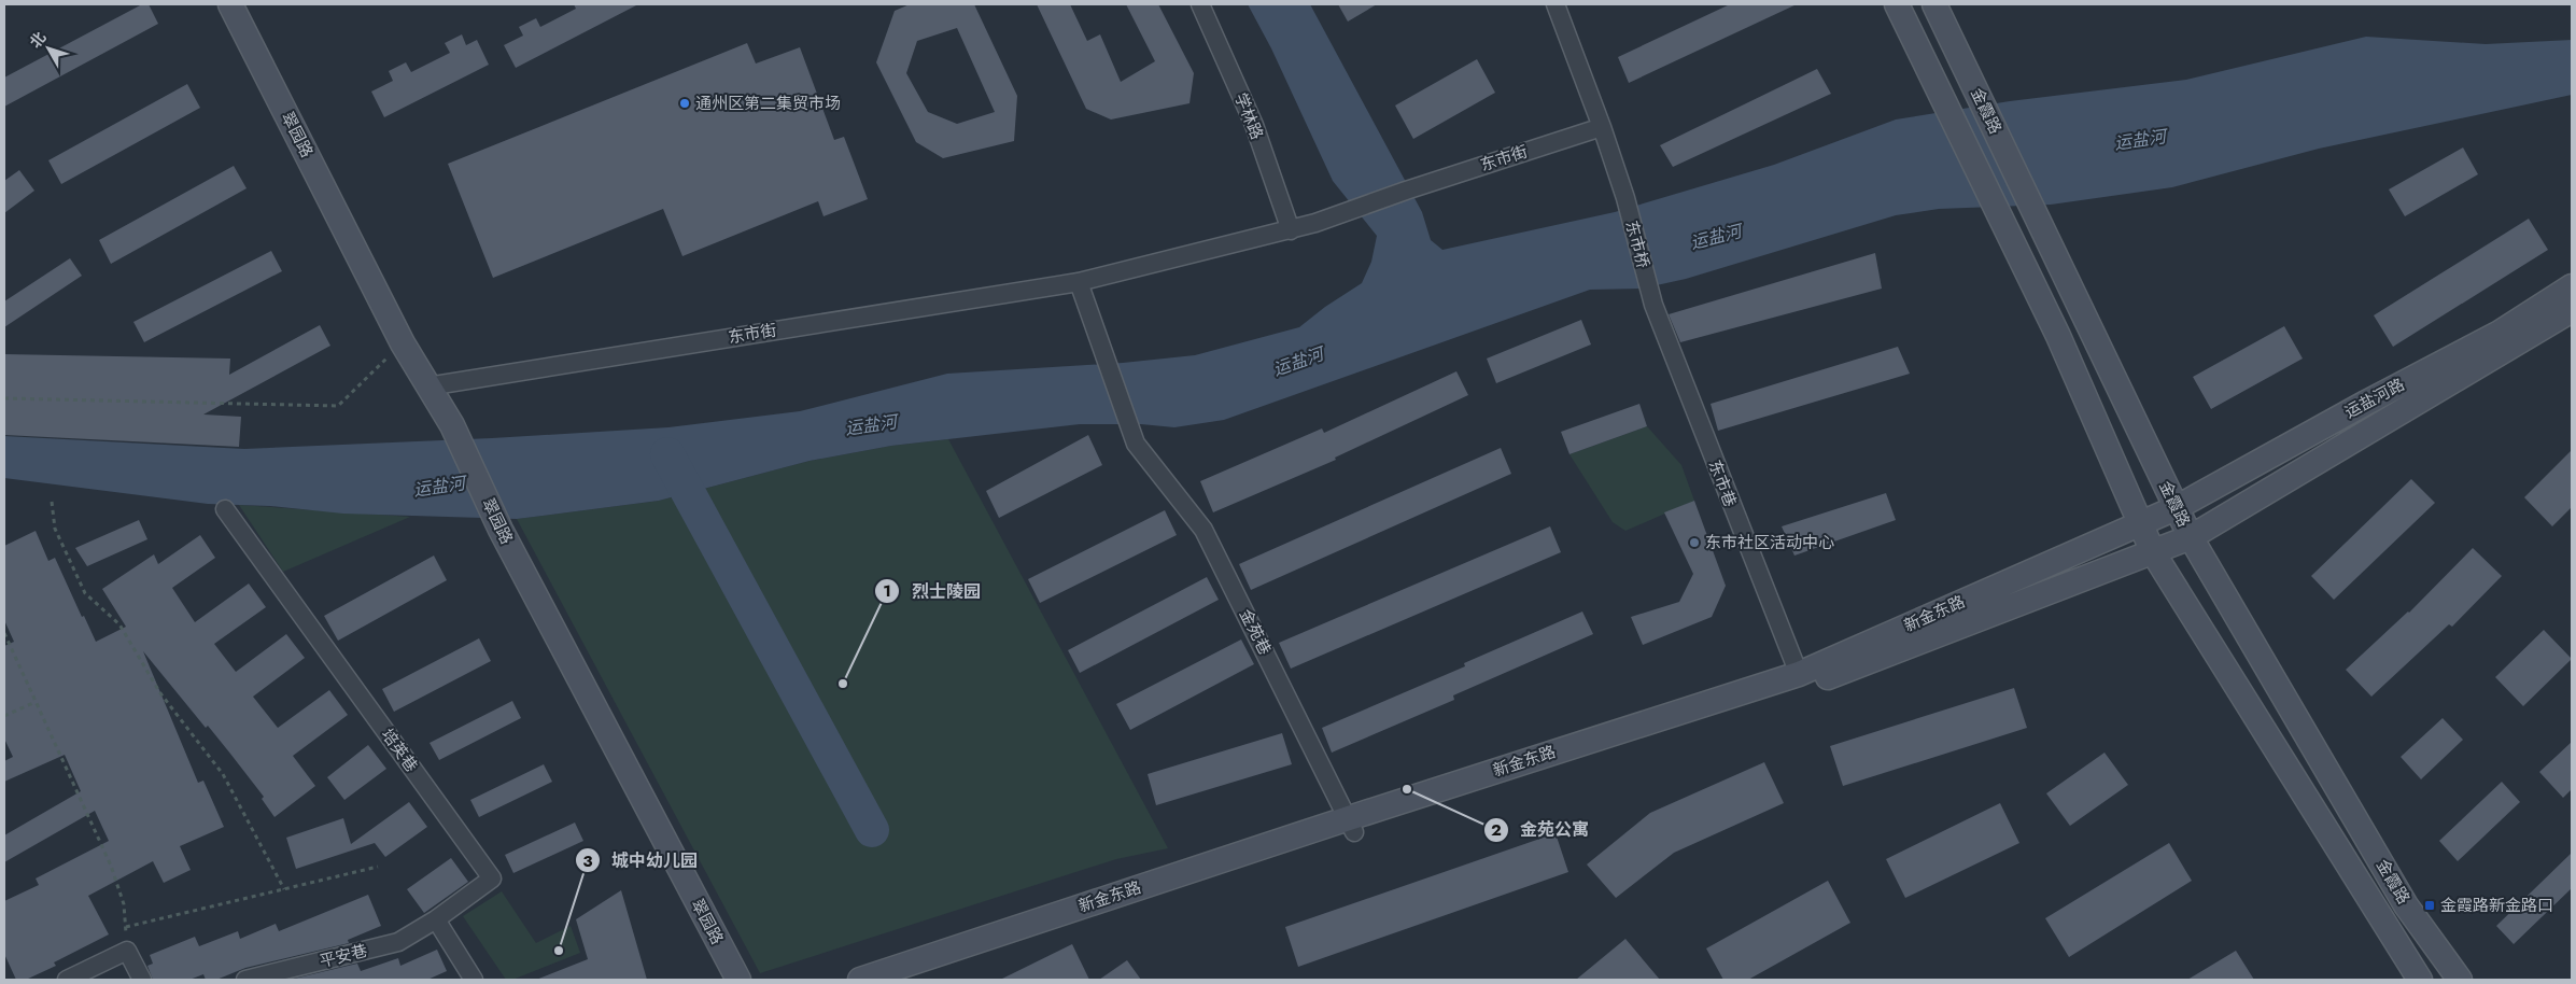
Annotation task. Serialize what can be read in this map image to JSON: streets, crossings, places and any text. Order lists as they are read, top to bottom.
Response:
{
  "streets": {
    "main road": [
      "金霞路",
      "翠园路",
      "运盐河路",
      "新金东路"
    ],
    "street": [
      "学林路",
      "东市街",
      "东市桥",
      "东市巷",
      "金苑巷",
      "培英巷",
      "平安巷"
    ]
  },
  "crossings": [
    ["金霞路", "运盐河路"],
    ["金霞路", "新金东路"],
    ["学林路", "东市街"],
    ["翠园路", "东市街"],
    ["东市街", "东市桥"],
    ["东市街", "金苑巷"],
    ["东市桥", "东市巷"],
    ["运盐河路", "新金东路"],
    ["东市巷", "新金东路"],
    ["新金东路", "金苑巷"],
    ["培英巷", "平安巷"]
  ],
  "water": ["运盐河"],
  "places": {
    "other": [
      "通州区第二集贸市场",
      "东市社区活动中心",
      "烈士陵园",
      "金苑公寓",
      "城中幼儿园"
    ],
    "transit": ["金霞路新金路口"]
  },
  "north": "top left"
}
